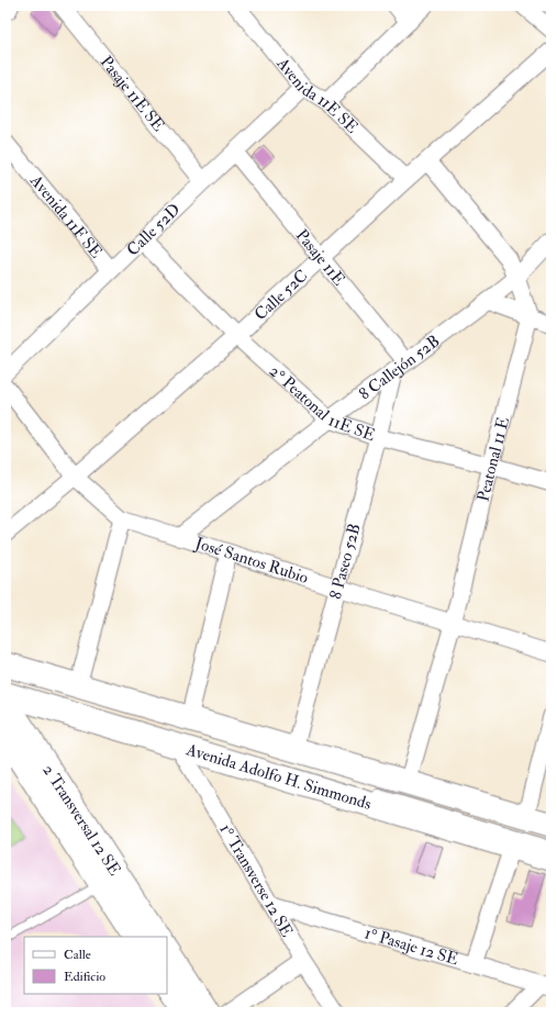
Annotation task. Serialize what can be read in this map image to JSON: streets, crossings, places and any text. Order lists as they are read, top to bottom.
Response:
{
  "streets": {
    "main road": ["Avenida Adolfo H. Simmonds", "2 Transversal 12 SE"],
    "street": [
      "Pasaje 11E SE",
      "Avenida 11E SE",
      "Avenida 11F SE",
      "Calle 52D",
      "Pasaje 11E",
      "Calle 52C",
      "8 Callejón 52B",
      "2° Peatonal 11E SE",
      "Peatonal 11 E",
      "José Santos Rubio",
      "8 Paseo 52B",
      "1° Transverse 12 SE",
      "1° Pasaje 12 SE"
    ]
  },
  "crossings": [
    ["Pasaje 11E SE", "Calle 52D"],
    ["Avenida 11E SE", "Calle 52D"],
    ["Avenida 11E SE", "Calle 52C"],
    ["Avenida 11F SE", "Calle 52D"],
    ["Calle 52D", "Pasaje 11E"],
    ["Calle 52D", "2° Peatonal 11E SE"],
    ["Pasaje 11E", "Calle 52C"],
    ["Pasaje 11E", "8 Callejón 52B"],
    ["Pasaje 11E", "8 Paseo 52B"],
    ["Calle 52C", "2° Peatonal 11E SE"],
    ["Calle 52C", "José Santos Rubio"],
    ["8 Callejón 52B", "2° Peatonal 11E SE"],
    ["8 Callejón 52B", "José Santos Rubio"],
    ["8 Callejón 52B", "8 Paseo 52B"],
    ["2° Peatonal 11E SE", "Peatonal 11 E"],
    ["2° Peatonal 11E SE", "8 Paseo 52B"],
    ["Peatonal 11 E", "José Santos Rubio"],
    ["Peatonal 11 E", "Avenida Adolfo H. Simmonds"],
    ["José Santos Rubio", "8 Paseo 52B"],
    ["8 Paseo 52B", "Avenida Adolfo H. Simmonds"],
    ["Avenida Adolfo H. Simmonds", "2 Transversal 12 SE"],
    ["Avenida Adolfo H. Simmonds", "1° Transverse 12 SE"],
    ["1° Transverse 12 SE", "1° Pasaje 12 SE"]
  ],
  "legend": ["Calle", "Edificio"]
}
